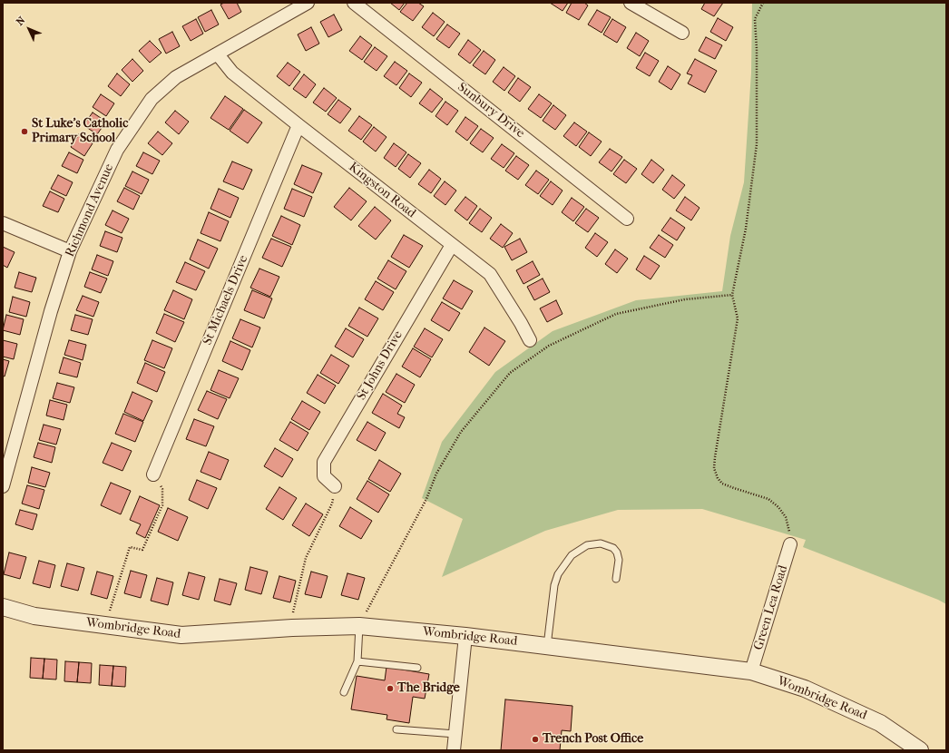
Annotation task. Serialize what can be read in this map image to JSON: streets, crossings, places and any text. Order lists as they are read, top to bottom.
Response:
{
  "streets": {
    "street": [
      "Sunbury Drive",
      "Kingston Road",
      "Richmond Avenue",
      "St Michaels Drive",
      "St Johns Drive",
      "Green Lea Road",
      "Wombridge Road"
    ]
  },
  "crossings": [
    ["Kingston Road", "Richmond Avenue"],
    ["Kingston Road", "St Michaels Drive"],
    ["Kingston Road", "St Johns Drive"],
    ["Green Lea Road", "Wombridge Road"]
  ],
  "places": ["St Luke's Catholic Primary School", "The Bridge", "Trench Post Office"],
  "north": "top left"
}
